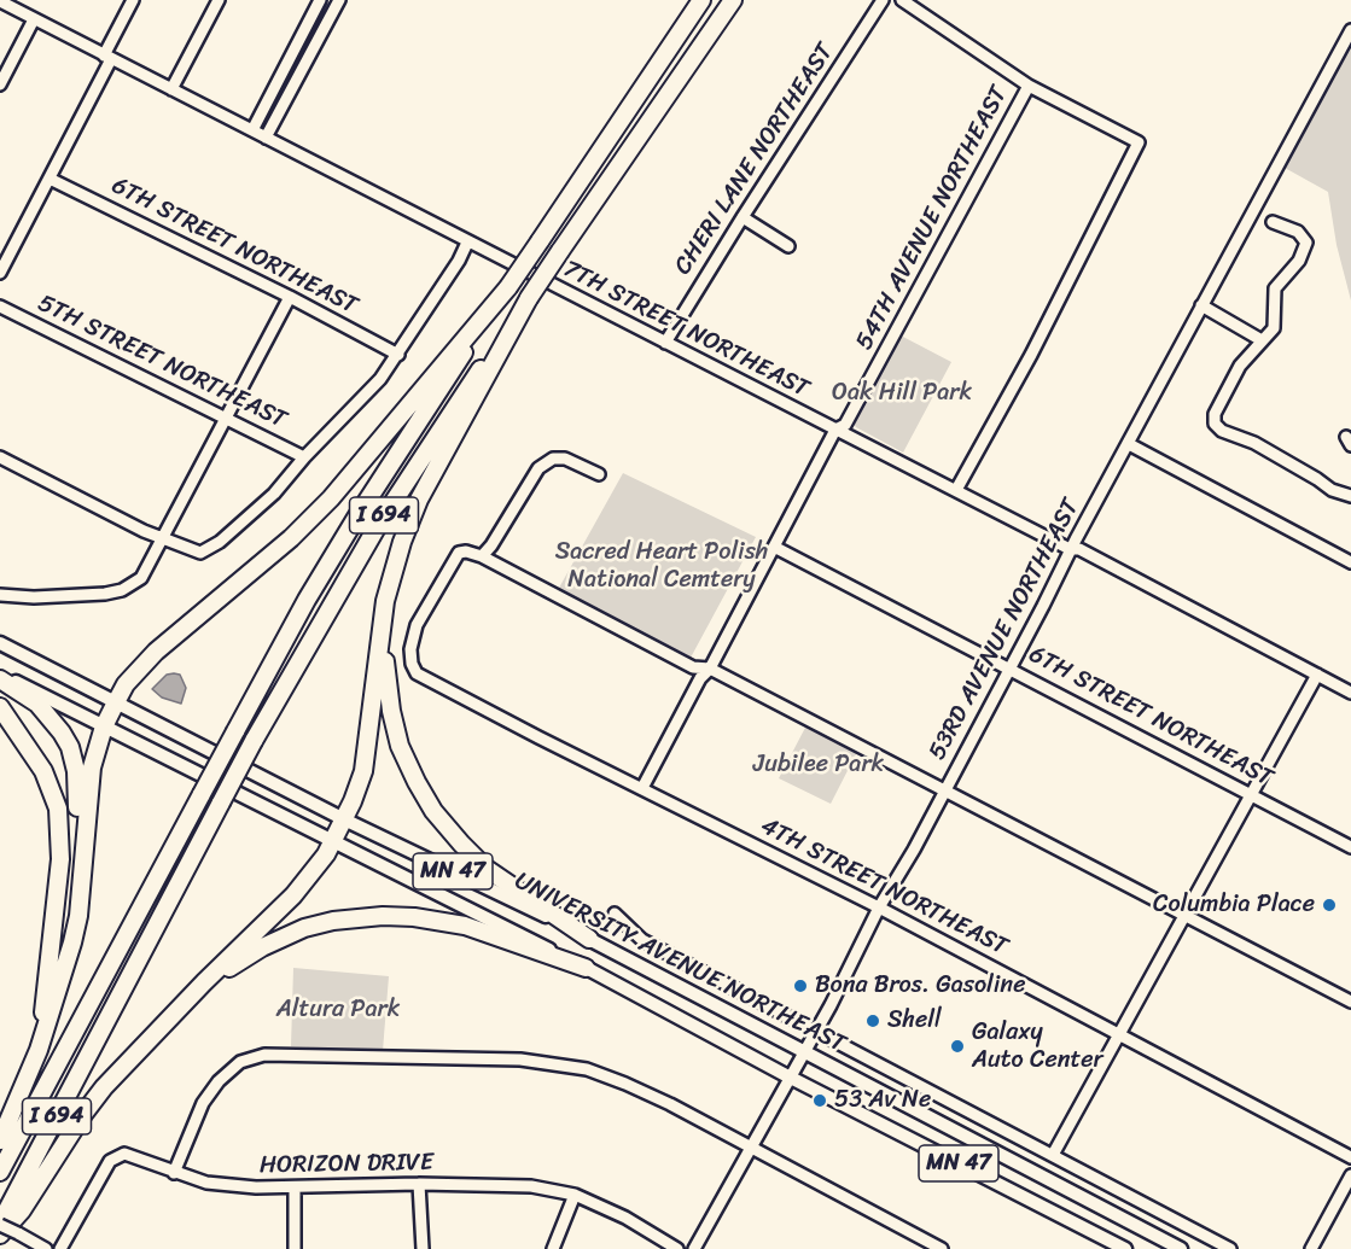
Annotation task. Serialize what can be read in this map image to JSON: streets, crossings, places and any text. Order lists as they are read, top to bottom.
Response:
{
  "streets": {
    "highway": ["I 694"],
    "main road": ["MN 47", "UNIVERSITY AVENUE NORTHEAST"],
    "street": [
      "CHERI LANE NORTHEAST",
      "54TH AVENUE NORTHEAST",
      "6TH STREET NORTHEAST",
      "7TH STREET NORTHEAST",
      "5TH STREET NORTHEAST",
      "53RD AVENUE NORTHEAST",
      "4TH STREET NORTHEAST",
      "HORIZON DRIVE"
    ]
  },
  "crossings": [
    ["CHERI LANE NORTHEAST", "7TH STREET NORTHEAST"],
    ["54TH AVENUE NORTHEAST", "6TH STREET NORTHEAST"],
    ["54TH AVENUE NORTHEAST", "7TH STREET NORTHEAST"],
    ["54TH AVENUE NORTHEAST", "4TH STREET NORTHEAST"],
    ["6TH STREET NORTHEAST", "53RD AVENUE NORTHEAST"],
    ["7TH STREET NORTHEAST", "53RD AVENUE NORTHEAST"],
    ["53RD AVENUE NORTHEAST", "4TH STREET NORTHEAST"],
    ["53RD AVENUE NORTHEAST", "UNIVERSITY AVENUE NORTHEAST"]
  ],
  "parks": [
    "Oak Hill Park",
    "Sacred Heart Polish National Cemtery",
    "Jubilee Park",
    "Altura Park"
  ],
  "places": [
    "Columbia Place",
    "Bona Bros. Gasoline",
    "Shell",
    "Galaxy Auto Center",
    "53 Av Ne"
  ]
}
